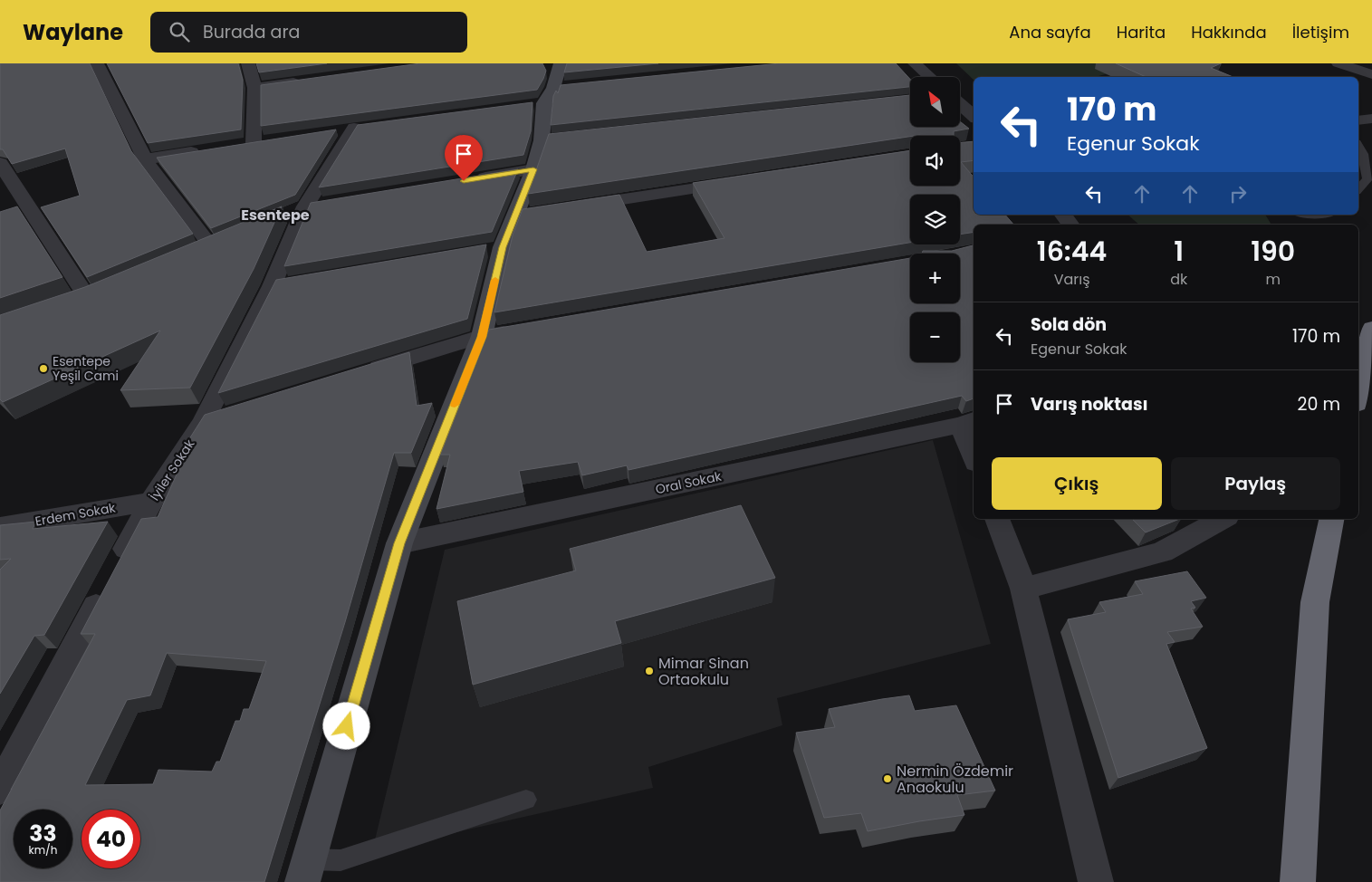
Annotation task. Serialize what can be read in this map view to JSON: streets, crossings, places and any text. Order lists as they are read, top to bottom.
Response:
{
  "streets": {
    "street": ["İyiler Sokak", "Oral Sokak", "Erdem Sokak"]
  },
  "crossings": [
    ["İyiler Sokak", "Erdem Sokak"]
  ],
  "districts": ["Esentepe"],
  "places": ["Esentepe Yeşil Cami", "Mimar Sinan Ortaokulu", "Nermin Özdemir Anaokulu"],
  "north": "top left",
  "page": {
    "header": "Waylane",
    "search": "Burada ara",
    "nav": [
      "Ana sayfa",
      "Harita",
      "Hakkında",
      "İletişim"
    ],
    "map_buttons": ["+", "−"],
    "turn": ["170 m", "Egenur Sokak"],
    "eta": [
      "16:44",
      "Varış",
      "1",
      "dk",
      "190",
      "m"
    ],
    "list": [
      {
        "name": "Sola dön",
        "note": "Egenur Sokak",
        "value": "170 m"
      },
      {
        "name": "Varış noktası",
        "value": "20 m"
      }
    ],
    "buttons": ["Çıkış", "Paylaş"],
    "speed": "33 km/h",
    "limit": "40"
  }
}
